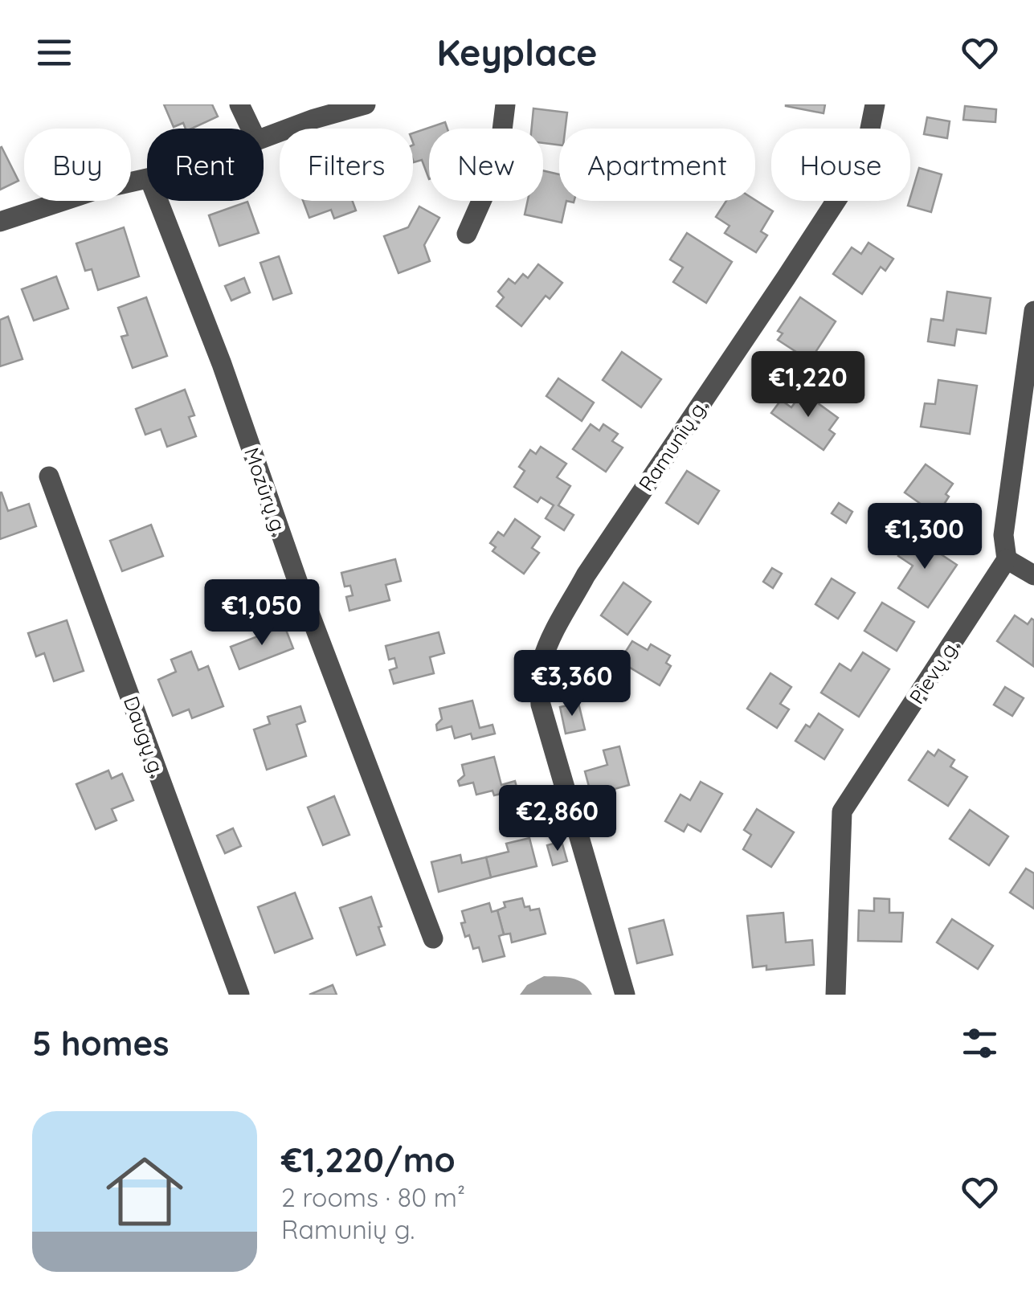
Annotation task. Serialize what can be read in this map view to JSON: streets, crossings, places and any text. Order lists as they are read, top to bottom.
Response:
{
  "streets": {
    "street": [
      "Ramunių g.",
      "Mozūrų g.",
      "Pievų g.",
      "Daugų g."
    ]
  },
  "page": {
    "header": "Keyplace",
    "chip": [
      "Buy",
      "Rent",
      "Filters",
      "New",
      "Apartment",
      "House"
    ],
    "price": [
      "€1,220",
      "€1,300",
      "€1,050",
      "€3,360",
      "€2,860"
    ],
    "heading": "5 homes",
    "list": [
      {
        "name": "€1,220/mo",
        "note": "2 rooms · 80 m² · Ramunių g."
      }
    ]
  }
}
